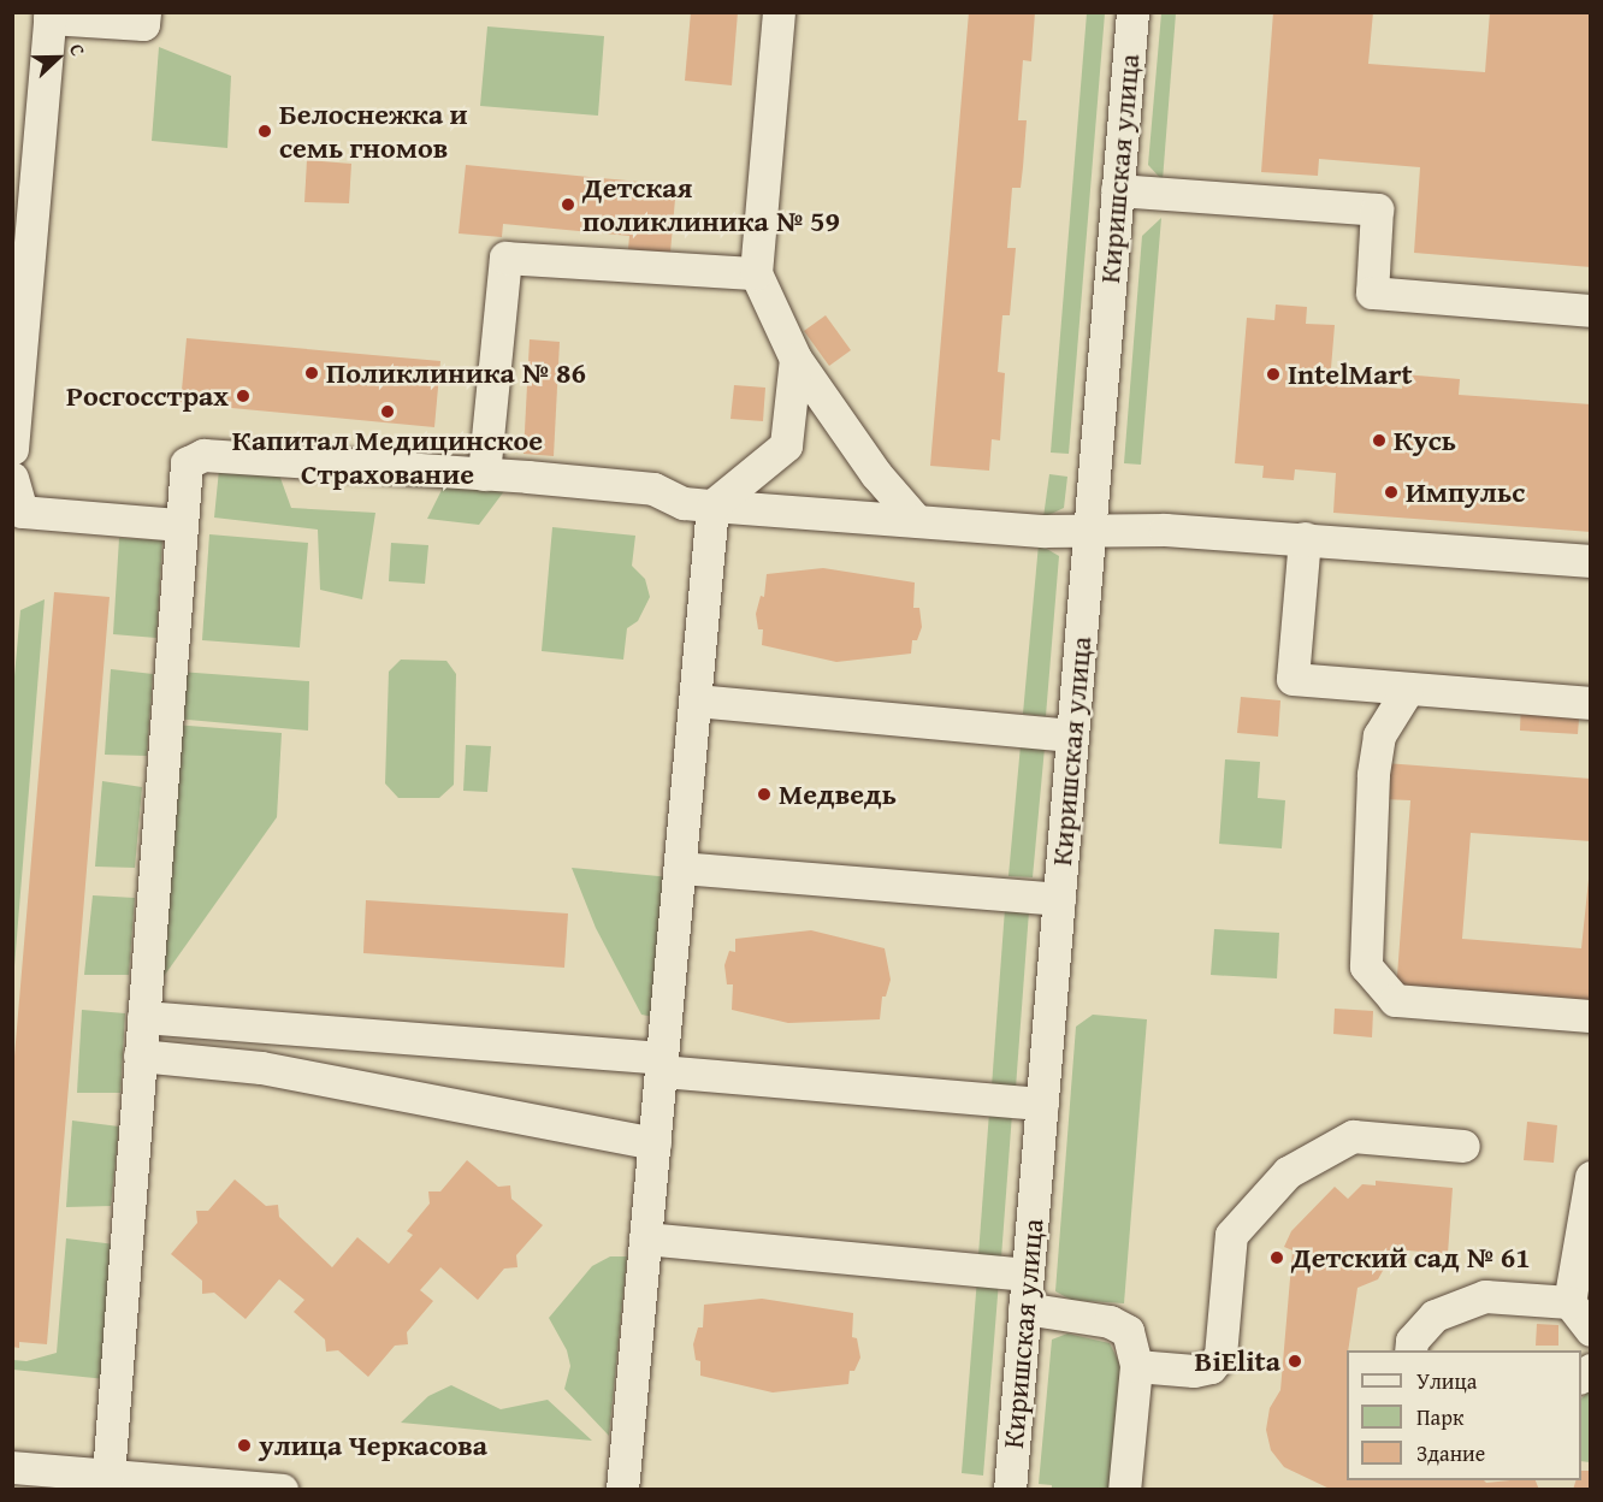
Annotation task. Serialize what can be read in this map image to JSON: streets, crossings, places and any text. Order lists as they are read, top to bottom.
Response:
{
  "streets": {
    "street": ["Киришская улица"]
  },
  "places": [
    "Белоснежка и семь гномов",
    "Детская поликлиника № 59",
    "Поликлиника № 86",
    "IntelMart",
    "Росгосстрах",
    "Капитал Медицинское Страхование",
    "Кусь",
    "Импульс",
    "Медведь",
    "Детский сад № 61",
    "BiElita",
    "улица Черкасова"
  ],
  "legend": ["Улица", "Парк", "Здание"],
  "north": "right"
}
